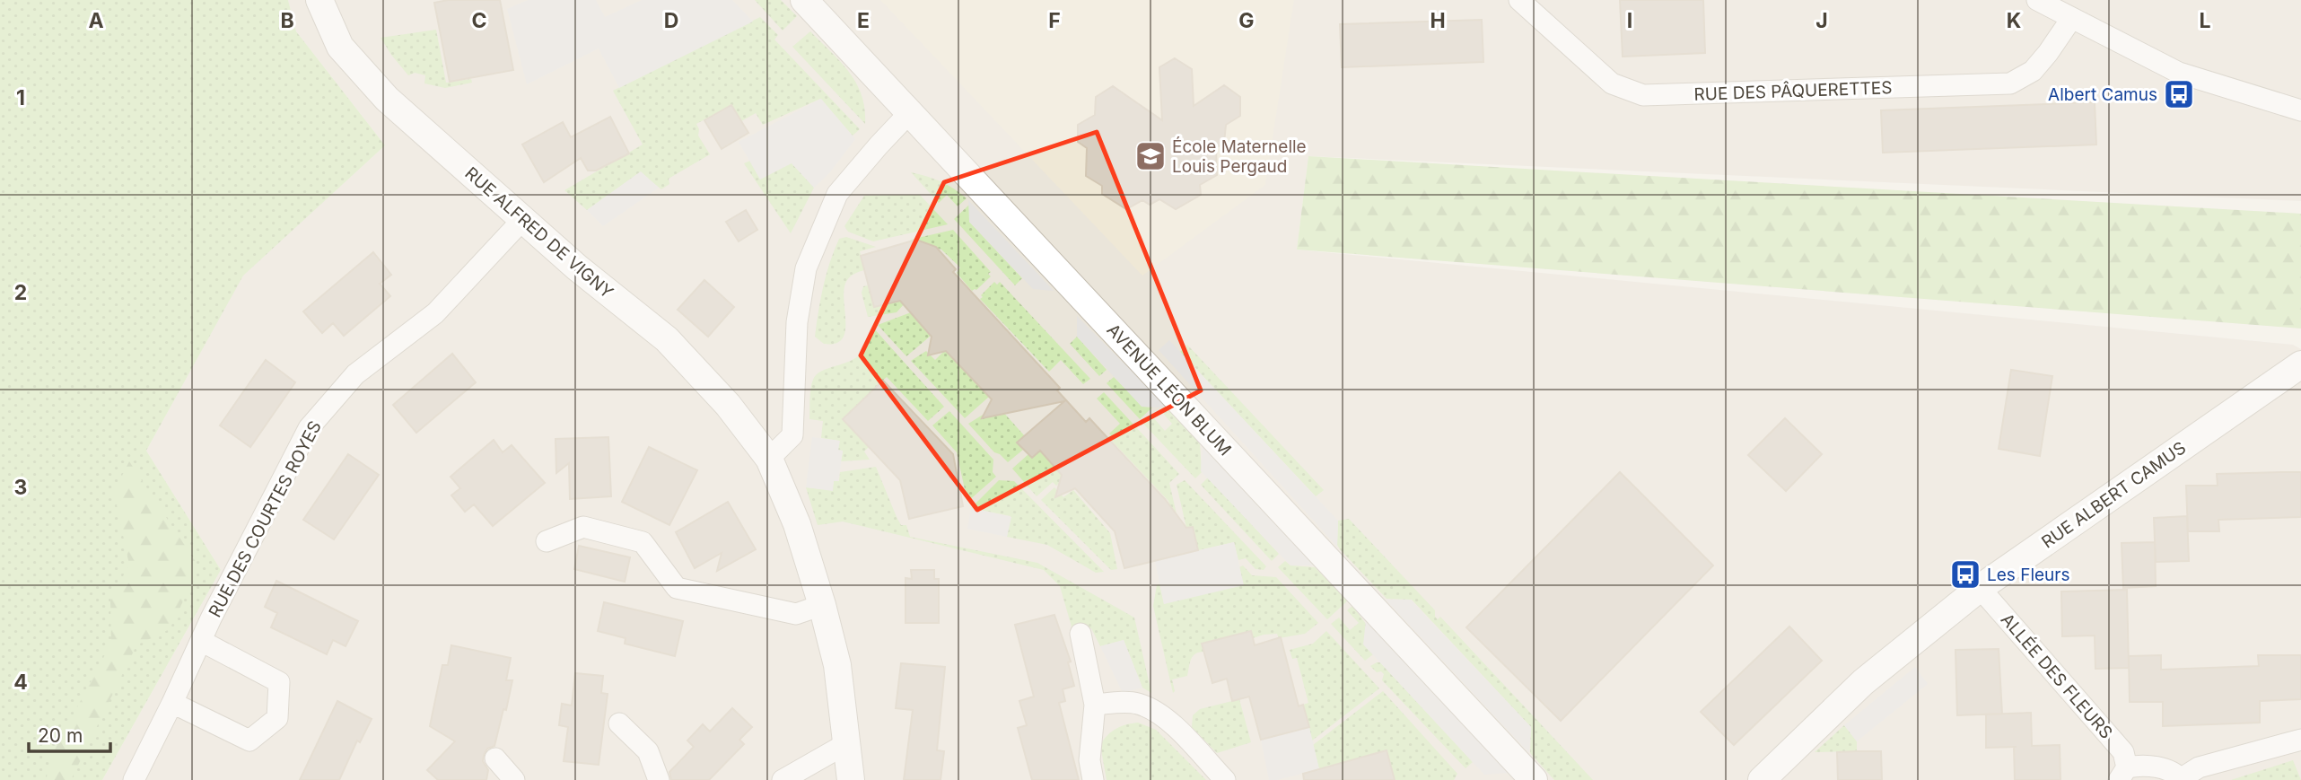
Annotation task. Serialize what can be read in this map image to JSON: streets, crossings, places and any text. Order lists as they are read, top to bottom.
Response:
{
  "streets": {
    "street": [
      "RUE DES PÂQUERETTES",
      "RUE ALFRED DE VIGNY",
      "AVENUE LÉON BLUM",
      "RUE ALBERT CAMUS",
      "RUE DES COURTES ROYES",
      "ALLÉE DES FLEURS"
    ]
  },
  "crossings": [
    ["RUE ALFRED DE VIGNY", "RUE DES COURTES ROYES"],
    ["RUE ALBERT CAMUS", "ALLÉE DES FLEURS"]
  ],
  "places": {
    "bus stop": ["Albert Camus", "Les Fleurs"],
    "school or university": ["École Maternelle Louis Pergaud"]
  },
  "scale_bar": "20 m",
  "grid": {
    "columns": [
      "A",
      "B",
      "C",
      "D",
      "E",
      "F",
      "G",
      "H",
      "I",
      "J",
      "K",
      "L"
    ],
    "rows": [
      "1",
      "2",
      "3",
      "4"
    ]
  }
}
